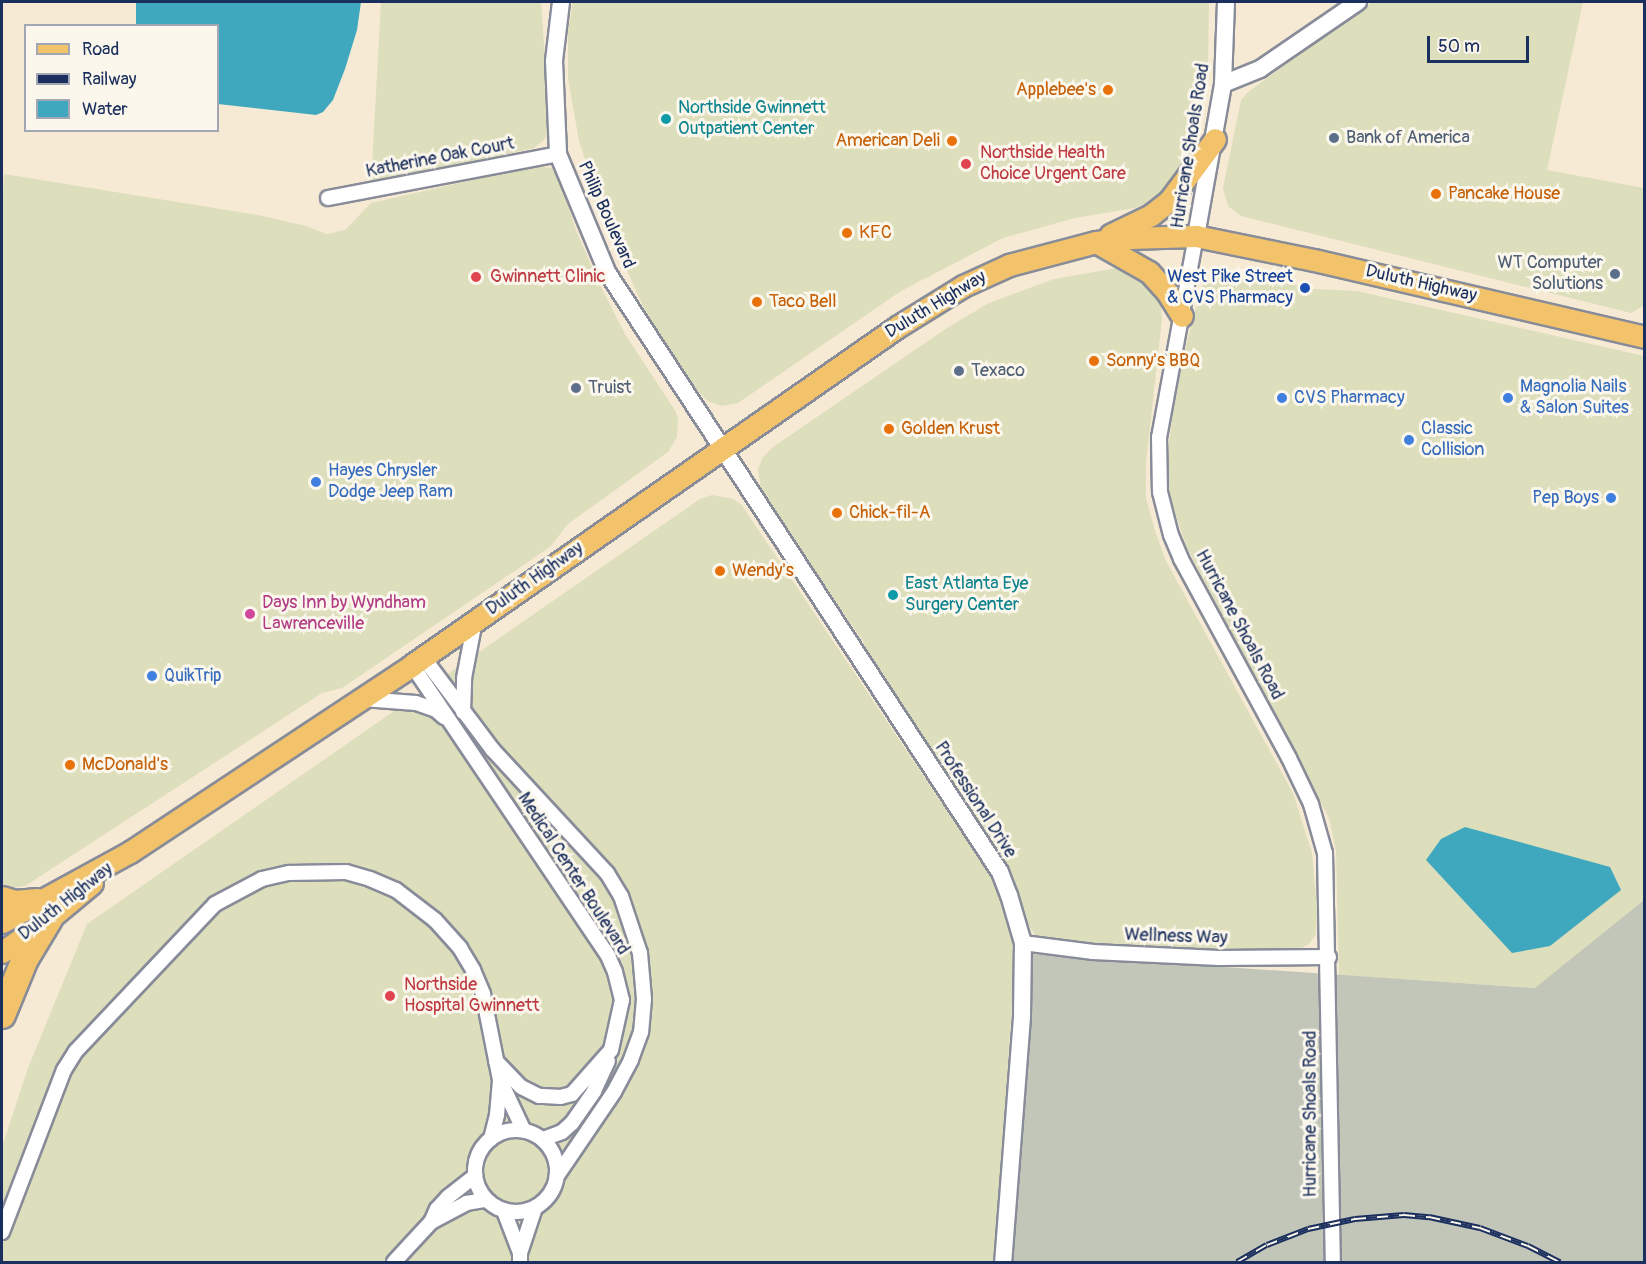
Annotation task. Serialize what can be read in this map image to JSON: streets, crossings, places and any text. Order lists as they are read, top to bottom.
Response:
{
  "streets": {
    "main road": ["Duluth Highway"],
    "street": [
      "Hurricane Shoals Road",
      "Katherine Oak Court",
      "Philip Boulevard",
      "Professional Drive",
      "Medical Center Boulevard",
      "Wellness Way"
    ]
  },
  "crossings": [
    ["Hurricane Shoals Road", "Duluth Highway"],
    ["Hurricane Shoals Road", "Wellness Way"],
    ["Katherine Oak Court", "Philip Boulevard"],
    ["Philip Boulevard", "Duluth Highway"],
    ["Philip Boulevard", "Professional Drive"],
    ["Duluth Highway", "Professional Drive"],
    ["Duluth Highway", "Medical Center Boulevard"],
    ["Professional Drive", "Wellness Way"]
  ],
  "places": [
    "Applebee's",
    "Northside Gwinnett Outpatient Center",
    "Bank of America",
    "American Deli",
    "Northside Health Choice Urgent Care",
    "Pancake House",
    "KFC",
    "WT Computer Solutions",
    "Gwinnett Clinic",
    "West Pike Street & CVS Pharmacy",
    "Taco Bell",
    "Sonny's BBQ",
    "Texaco",
    "Truist",
    "CVS Pharmacy",
    "Magnolia Nails & Salon Suites",
    "Golden Krust",
    "Classic Collision",
    "Hayes Chrysler Dodge Jeep Ram",
    "Pep Boys",
    "Chick-fil-A",
    "Wendy's",
    "East Atlanta Eye Surgery Center",
    "Days Inn by Wyndham Lawrenceville",
    "QuikTrip",
    "McDonald's",
    "Northside Hospital Gwinnett"
  ],
  "legend": ["Road", "Railway", "Water"],
  "scale_bar": "50 m"
}
